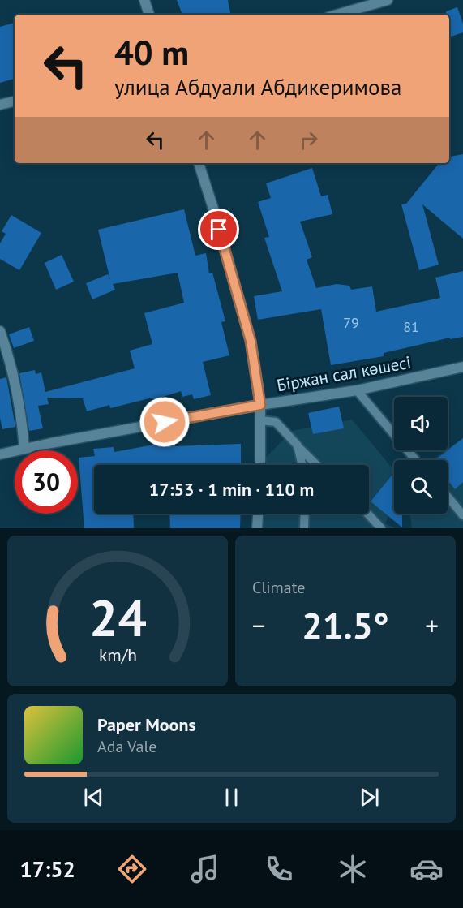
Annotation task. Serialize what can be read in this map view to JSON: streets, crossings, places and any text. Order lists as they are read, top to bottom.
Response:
{
  "streets": {
    "street": ["Біржан сал көшесі"]
  },
  "house_numbers": ["79", "81"],
  "page": {
    "turn": ["40 m", "улица Абдуали Абдикеримова"],
    "limit": "30",
    "trip": "17:53 · 1 min · 110 m",
    "tile": "Climate",
    "heat": ["−", "21.5°", "+"],
    "song": ["Paper Moons", "Ada Vale"],
    "tabs": "17:52",
    "gauge": ["24", "km/h"]
  }
}
